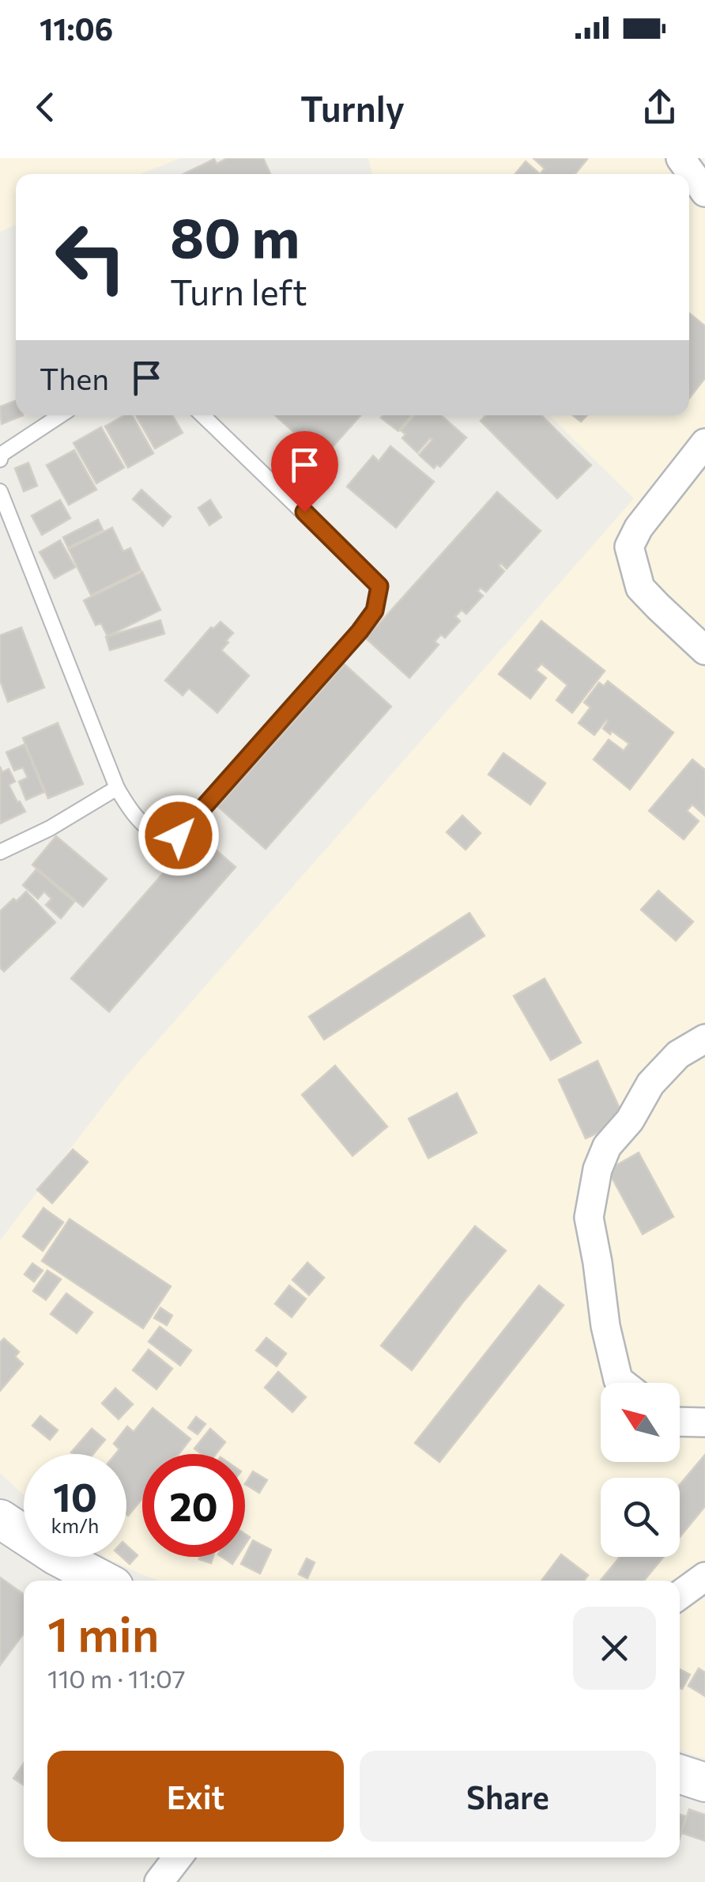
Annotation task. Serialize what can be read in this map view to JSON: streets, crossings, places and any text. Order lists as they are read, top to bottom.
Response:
{
  "north": "top left",
  "page": {
    "status": "11:06",
    "header": "Turnly",
    "turn": ["80 m", "Turn left"],
    "then": "Then",
    "speed": "10 km/h",
    "limit": "20",
    "heading": ["1 min", "110 m · 11:07"],
    "buttons": ["Exit", "Share"]
  }
}
